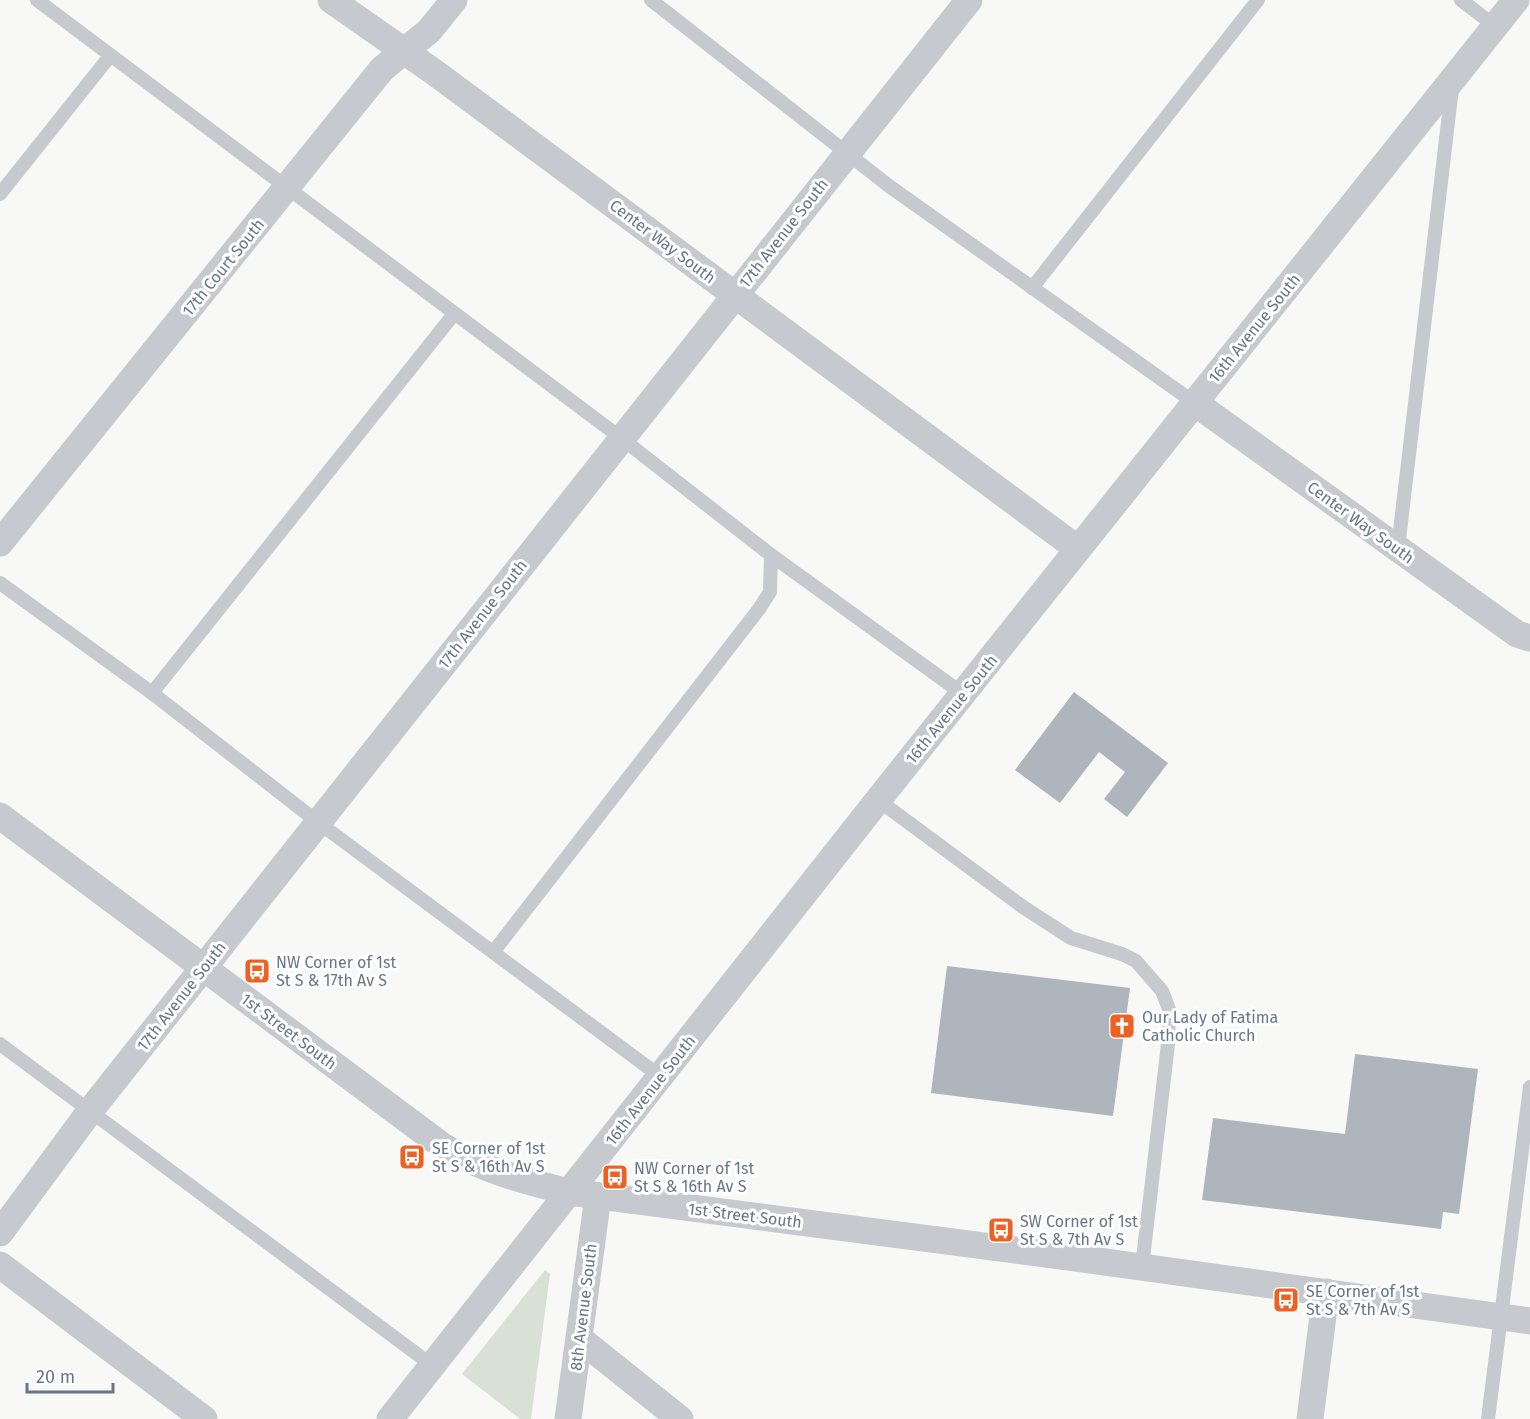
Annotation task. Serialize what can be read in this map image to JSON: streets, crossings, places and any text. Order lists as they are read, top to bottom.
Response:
{
  "streets": {
    "street": [
      "17th Avenue South",
      "Center Way South",
      "17th Court South",
      "16th Avenue South",
      "1st Street South",
      "8th Avenue South"
    ]
  },
  "crossings": [
    ["17th Avenue South", "Center Way South"],
    ["17th Avenue South", "1st Street South"],
    ["Center Way South", "17th Court South"],
    ["Center Way South", "16th Avenue South"],
    ["16th Avenue South", "1st Street South"],
    ["1st Street South", "8th Avenue South"]
  ],
  "places": {
    "bus stop": [
      "NW Corner of 1st St S & 17th Av S",
      "SE Corner of 1st St S & 16th Av S",
      "NW Corner of 1st St S & 16th Av S",
      "SW Corner of 1st St S & 7th Av S",
      "SE Corner of 1st St S & 7th Av S"
    ],
    "church": ["Our Lady of Fatima Catholic Church"]
  },
  "scale_bar": "20 m"
}
